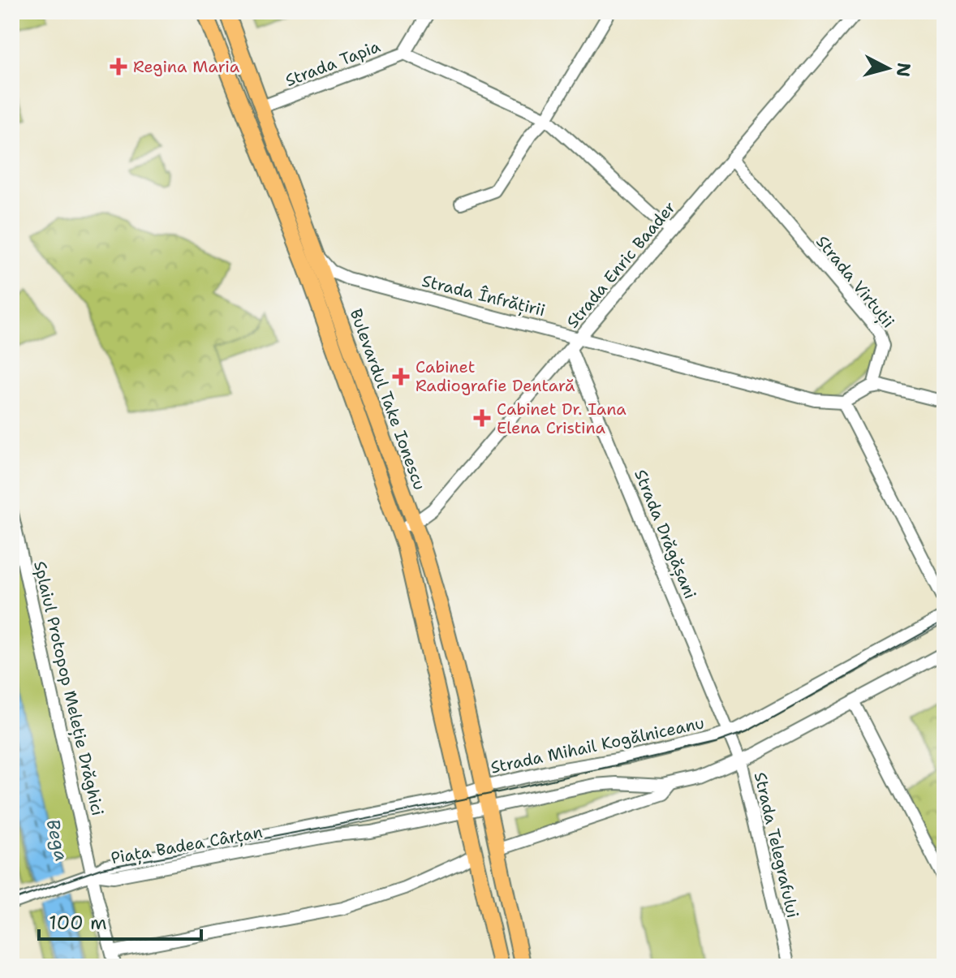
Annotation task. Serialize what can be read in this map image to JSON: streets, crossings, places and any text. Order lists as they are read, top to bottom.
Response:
{
  "streets": {
    "main road": ["Bulevardul Take Ionescu"],
    "street": [
      "Strada Tapia",
      "Strada Enric Baader",
      "Strada Virtuții",
      "Strada Înfrățirii",
      "Strada Drăgășani",
      "Splaiul Protopop Meleție Drăghici",
      "Strada Mihail Kogălniceanu",
      "Piața Badea Cârțan",
      "Strada Telegrafului"
    ]
  },
  "crossings": [
    ["Strada Tapia", "Bulevardul Take Ionescu"],
    ["Strada Enric Baader", "Strada Virtuții"],
    ["Strada Enric Baader", "Strada Înfrățirii"],
    ["Strada Enric Baader", "Bulevardul Take Ionescu"],
    ["Strada Enric Baader", "Strada Drăgășani"],
    ["Strada Înfrățirii", "Bulevardul Take Ionescu"],
    ["Bulevardul Take Ionescu", "Strada Mihail Kogălniceanu"],
    ["Strada Drăgășani", "Strada Mihail Kogălniceanu"],
    ["Strada Drăgășani", "Strada Telegrafului"],
    ["Splaiul Protopop Meleție Drăghici", "Piața Badea Cârțan"],
    ["Strada Mihail Kogălniceanu", "Piața Badea Cârțan"],
    ["Strada Mihail Kogălniceanu", "Strada Telegrafului"]
  ],
  "water": ["Bega"],
  "places": {
    "health": ["Regina Maria", "Cabinet Radiografie Dentară", "Cabinet Dr. Iana Elena Cristina"]
  },
  "scale_bar": "100 m",
  "north": "right"
}
